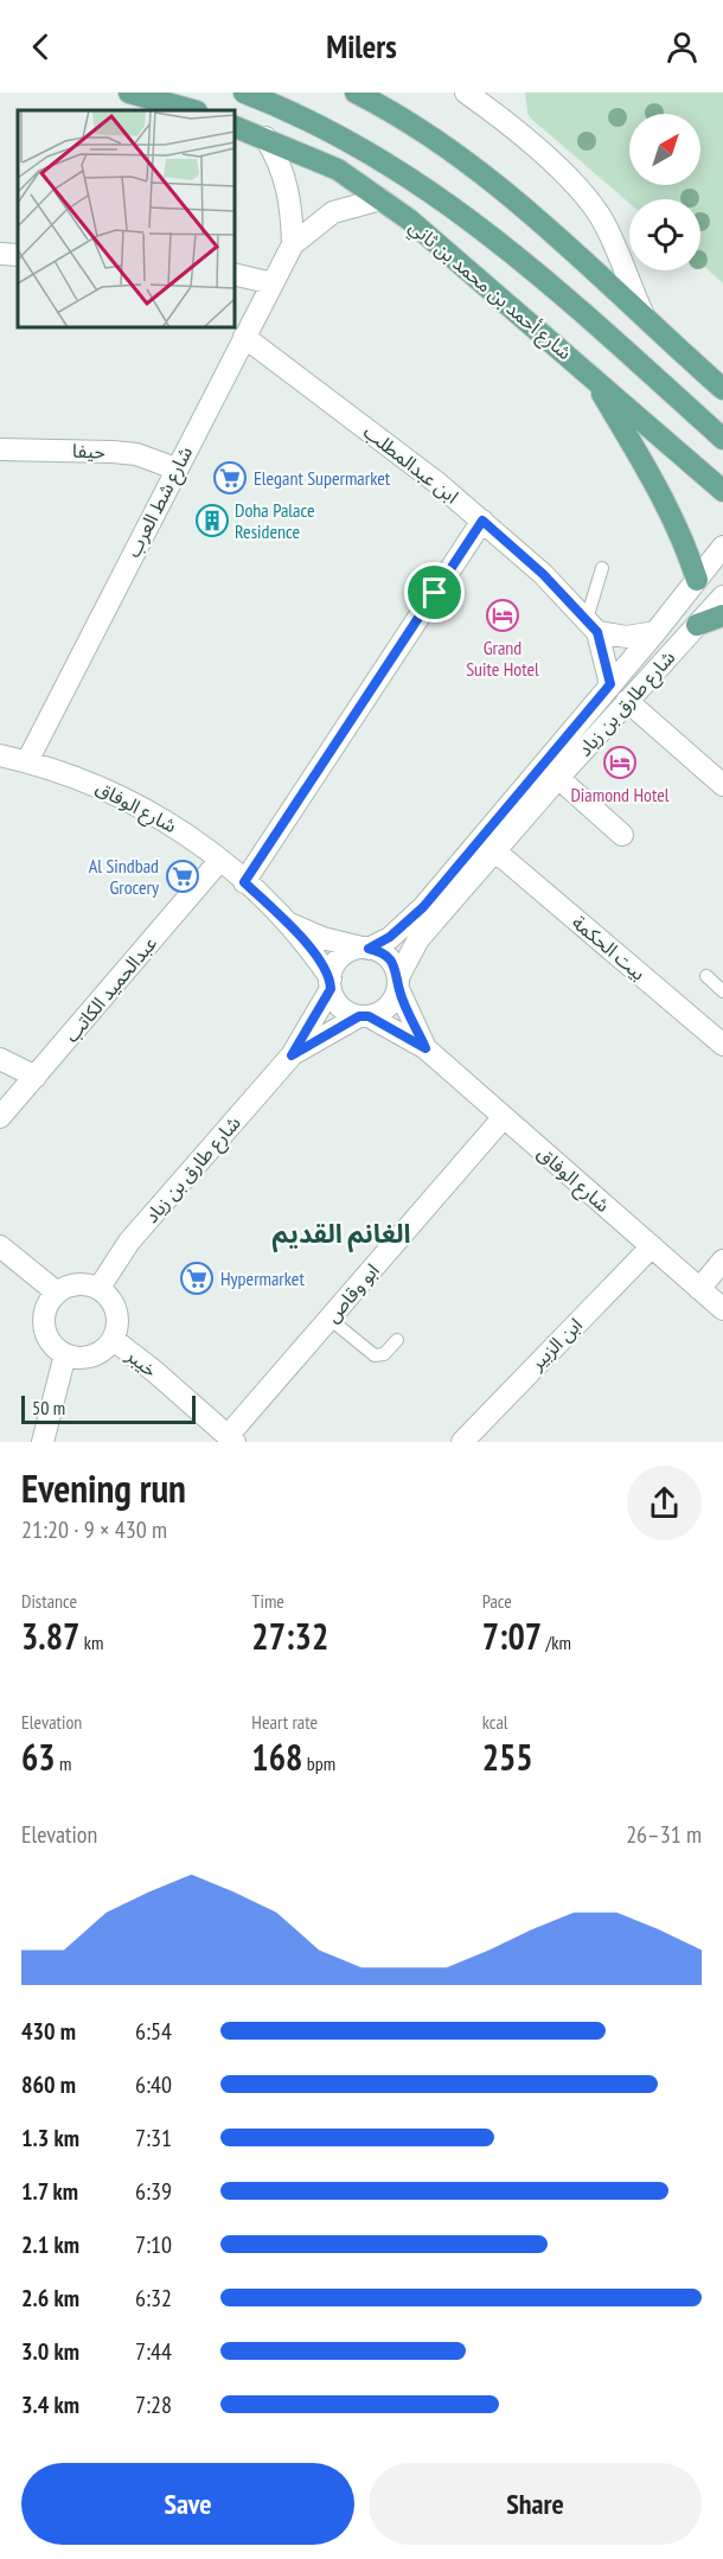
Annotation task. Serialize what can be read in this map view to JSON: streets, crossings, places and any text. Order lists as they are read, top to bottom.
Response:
{
  "streets": {
    "main road": ["شارع أحمد بن محمد بن ثاني"],
    "street": [
      "حيفا",
      "ابن عبدالمطلب",
      "شارع شط العرب",
      "شارع طارق بن زياد",
      "شارع الوفاق",
      "بيت الحكمة",
      "عبدالحميد الكاتب",
      "ابو وقاص",
      "ابن الزبير",
      "خيبر"
    ]
  },
  "crossings": [
    ["شارع أحمد بن محمد بن ثاني", "شارع شط العرب"],
    ["حيفا", "شارع شط العرب"],
    ["ابن عبدالمطلب", "شارع شط العرب"],
    ["شارع شط العرب", "شارع الوفاق"],
    ["شارع طارق بن زياد", "شارع الوفاق"],
    ["شارع طارق بن زياد", "بيت الحكمة"],
    ["شارع طارق بن زياد", "خيبر"],
    ["شارع الوفاق", "عبدالحميد الكاتب"],
    ["شارع الوفاق", "ابو وقاص"],
    ["شارع الوفاق", "ابن الزبير"],
    ["ابو وقاص", "خيبر"]
  ],
  "districts": ["الغانم القديم"],
  "places": {
    "supermarket": ["Elegant Supermarket", "Al Sindbad Grocery", "Hypermarket"],
    "building": ["Doha Palace Residence"],
    "hotel": ["Grand Suite Hotel", "Diamond Hotel"]
  },
  "scale_bar": "50 m",
  "north": "top right",
  "page": {
    "header": "Milers",
    "scale": "50 m",
    "heading": ["Evening run", "21:20 · 9 × 430 m"],
    "stats": [
      ["Distance", "3.87 km"],
      ["Time", "27:32"],
      ["Pace", "7:07 /km"],
      ["Elevation", "63 m"],
      ["Heart rate", "168 bpm"],
      ["kcal", "255"]
    ],
    "chart": ["Elevation", "26–31 m"],
    "list": [
      {
        "name": "430 m",
        "note": "6:54"
      },
      {
        "name": "860 m",
        "note": "6:40"
      },
      {
        "name": "1.3 km",
        "note": "7:31"
      },
      {
        "name": "1.7 km",
        "note": "6:39"
      },
      {
        "name": "2.1 km",
        "note": "7:10"
      },
      {
        "name": "2.6 km",
        "note": "6:32"
      },
      {
        "name": "3.0 km",
        "note": "7:44"
      },
      {
        "name": "3.4 km",
        "note": "7:28"
      }
    ],
    "buttons": ["Save", "Share"]
  }
}
